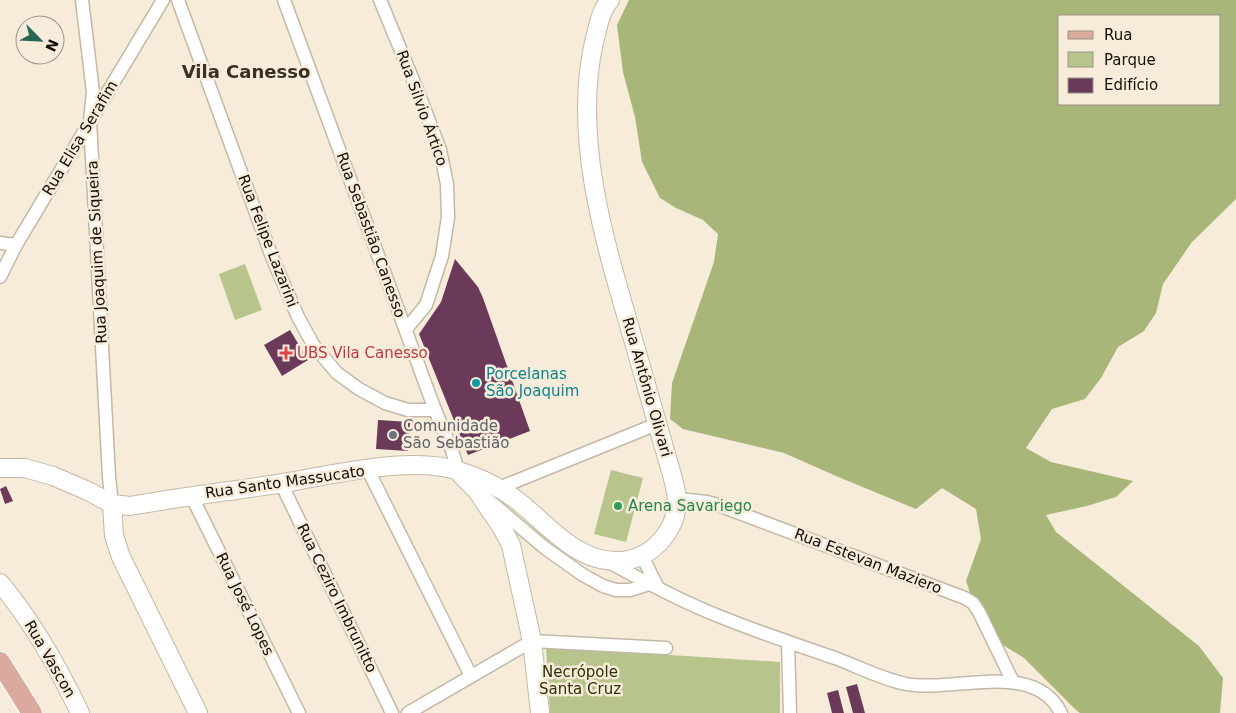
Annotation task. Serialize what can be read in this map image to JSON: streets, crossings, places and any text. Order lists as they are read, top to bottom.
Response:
{
  "streets": {
    "street": [
      "Rua Silvio Ártico",
      "Rua Elisa Serafim",
      "Rua Sebastião Canesso",
      "Rua Felipe Lazarini",
      "Rua Joaquim de Siqueira",
      "Rua Antônio Olivari",
      "Rua Santo Massucato",
      "Rua Estevan Maziero",
      "Rua Ceziro Imbrunitto",
      "Rua José Lopes",
      "Rua Vascon"
    ]
  },
  "crossings": [
    ["Rua Silvio Ártico", "Rua Sebastião Canesso"],
    ["Rua Elisa Serafim", "Rua Joaquim de Siqueira"],
    ["Rua Sebastião Canesso", "Rua Felipe Lazarini"],
    ["Rua Sebastião Canesso", "Rua Antônio Olivari"],
    ["Rua Sebastião Canesso", "Rua Santo Massucato"],
    ["Rua Joaquim de Siqueira", "Rua Santo Massucato"],
    ["Rua Antônio Olivari", "Rua Santo Massucato"],
    ["Rua Antônio Olivari", "Rua Estevan Maziero"],
    ["Rua Santo Massucato", "Rua Ceziro Imbrunitto"],
    ["Rua Santo Massucato", "Rua José Lopes"]
  ],
  "districts": ["Vila Canesso"],
  "parks": ["Necrópole Santa Cruz"],
  "places": {
    "health": ["UBS Vila Canesso"],
    "other": ["Porcelanas São Joaquim", "Comunidade São Sebastião", "Arena Savariego"]
  },
  "legend": ["Rua", "Parque", "Edifício"],
  "north": "bottom right"
}
